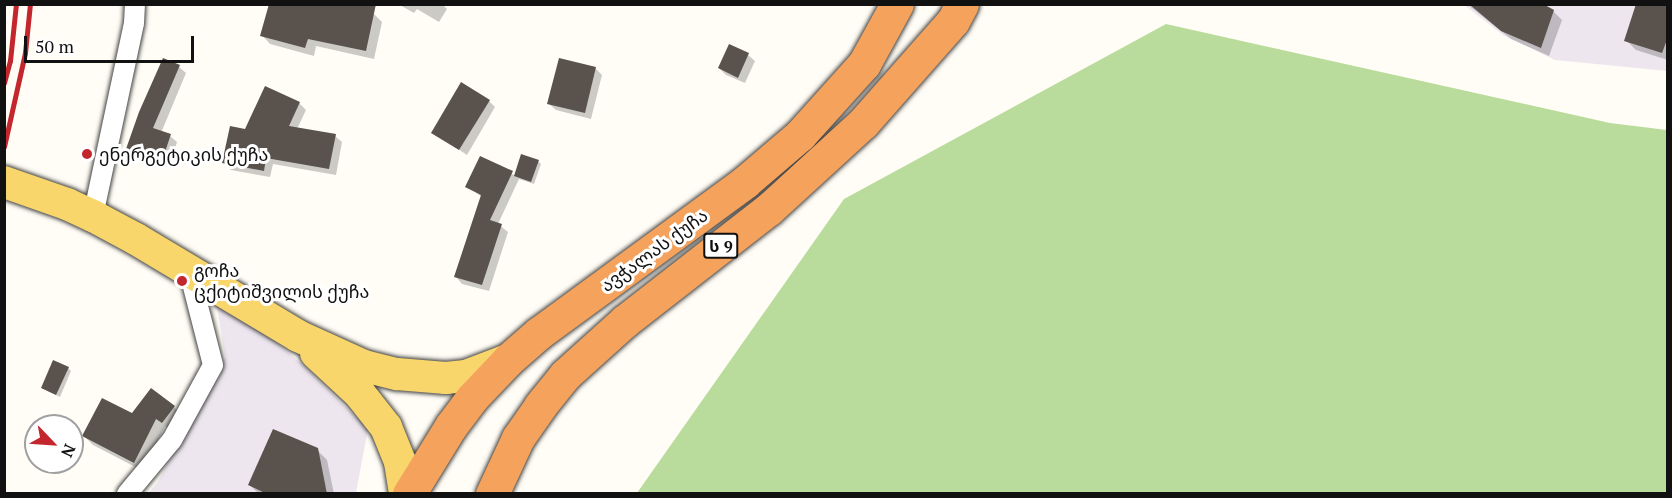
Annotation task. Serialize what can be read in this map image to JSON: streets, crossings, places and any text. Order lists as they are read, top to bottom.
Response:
{
  "streets": {
    "highway": ["ს 9", "ავჭალას ქუჩა"]
  },
  "places": ["ენერგეტიკის ქუჩა", "გოჩა ცქიტიშვილის ქუჩა"],
  "scale_bar": "50 m",
  "north": "bottom right"
}
